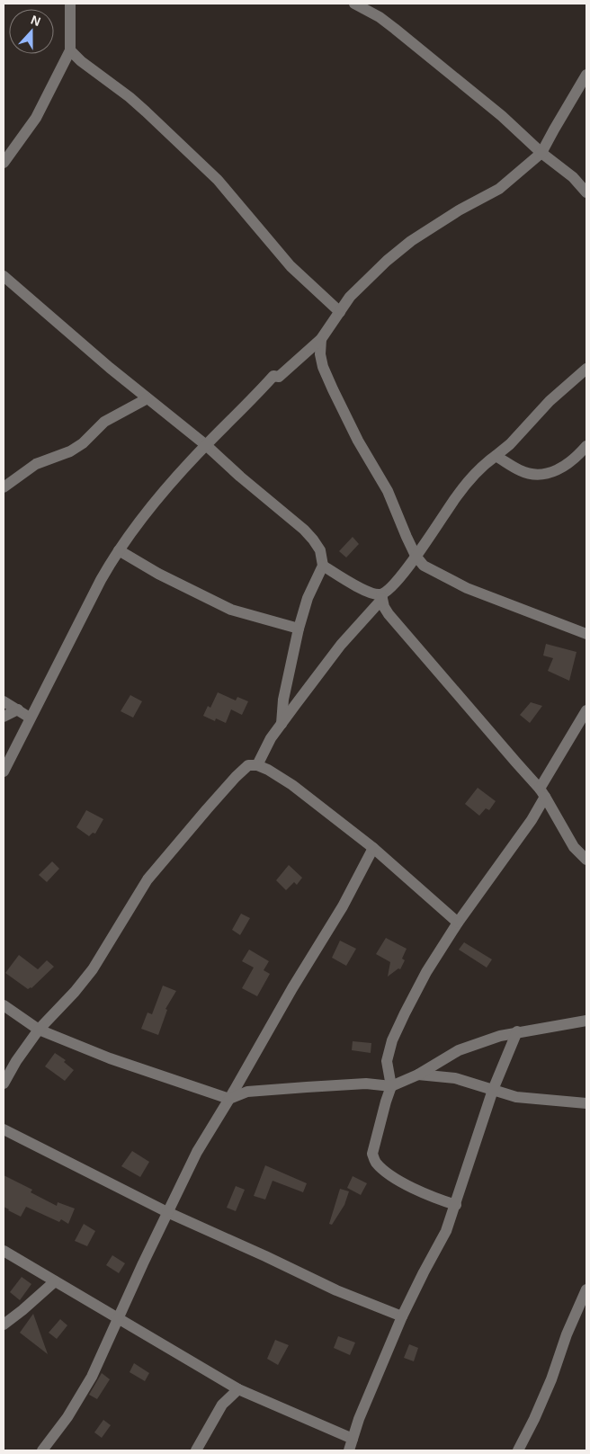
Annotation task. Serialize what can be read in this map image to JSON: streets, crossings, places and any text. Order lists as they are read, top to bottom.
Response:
{
  "north": "top"
}
